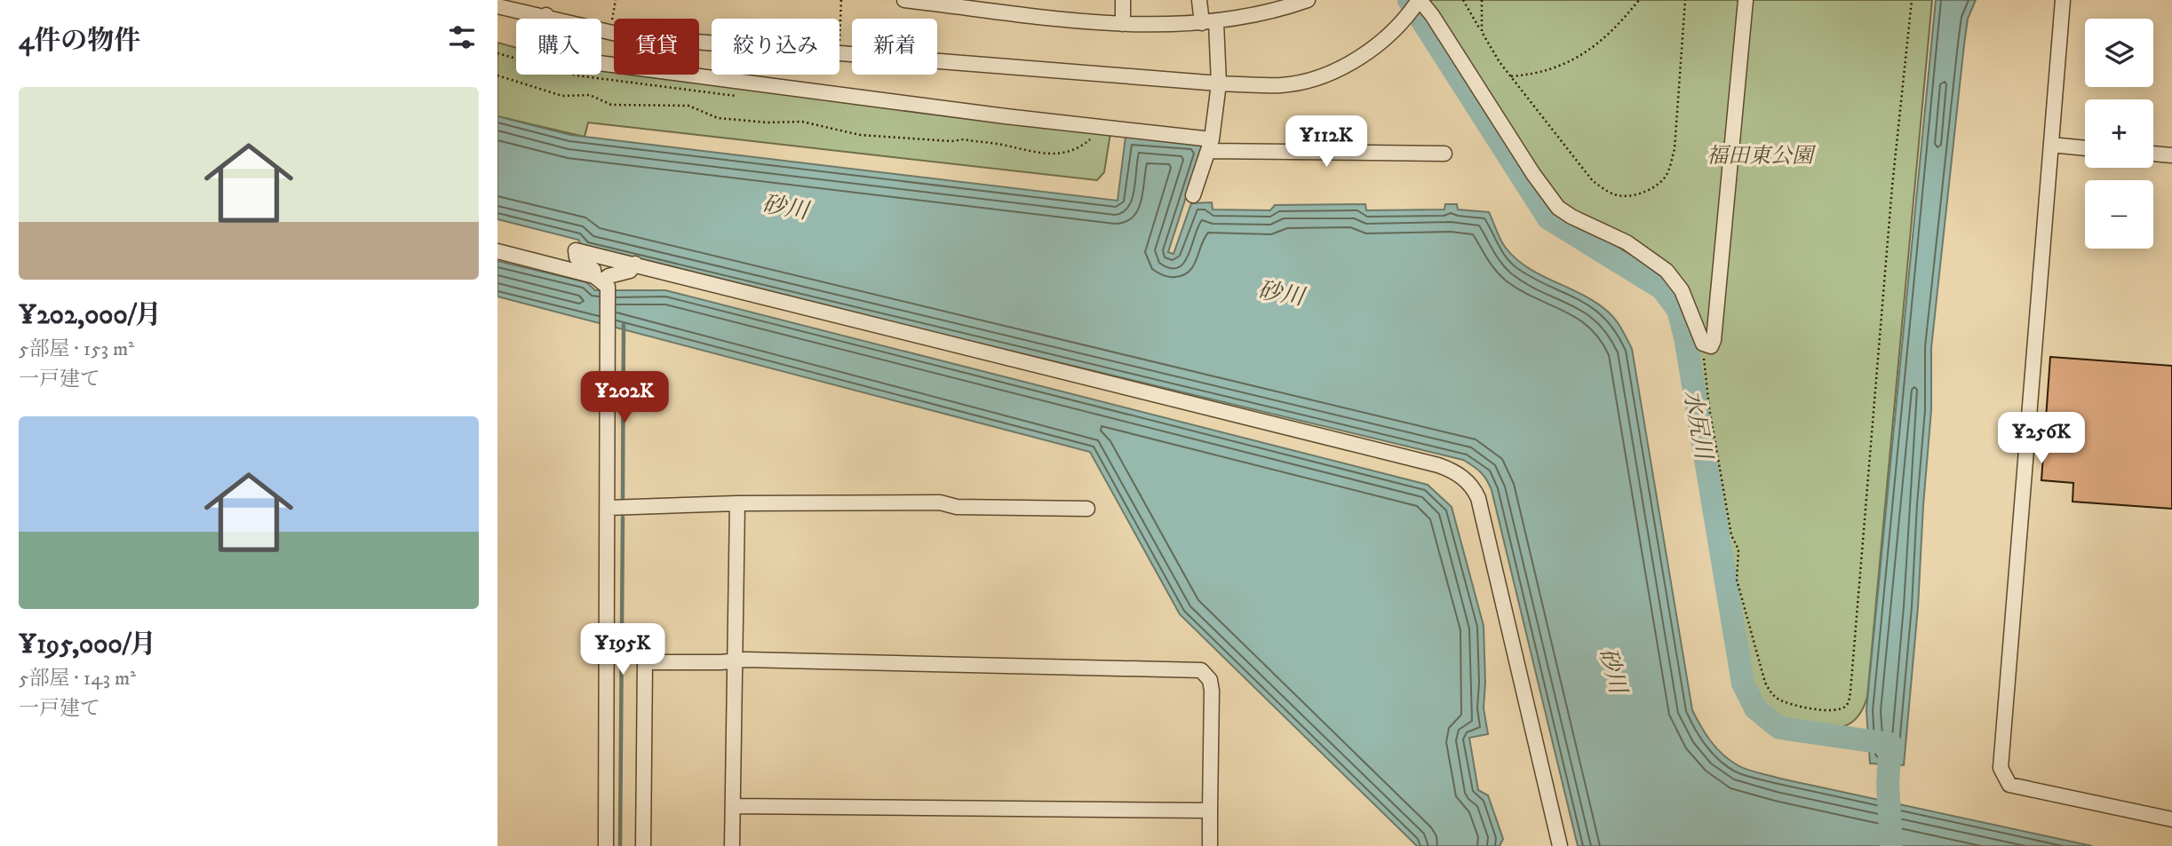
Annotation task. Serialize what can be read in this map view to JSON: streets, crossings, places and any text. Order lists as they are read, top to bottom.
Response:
{
  "water": ["砂川", "水尻川"],
  "parks": ["福田東公園"],
  "page": {
    "heading": "4件の物件",
    "map_buttons": ["+", "−"],
    "chip": [
      "購入",
      "賃貸",
      "絞り込み",
      "新着"
    ],
    "list": [
      {
        "name": "¥202,000/月",
        "note": "5部屋 · 153 m² · 一戸建て"
      },
      {
        "name": "¥195,000/月",
        "note": "5部屋 · 143 m² · 一戸建て"
      }
    ],
    "price": [
      "¥112K",
      "¥202K",
      "¥256K",
      "¥195K"
    ]
  }
}
